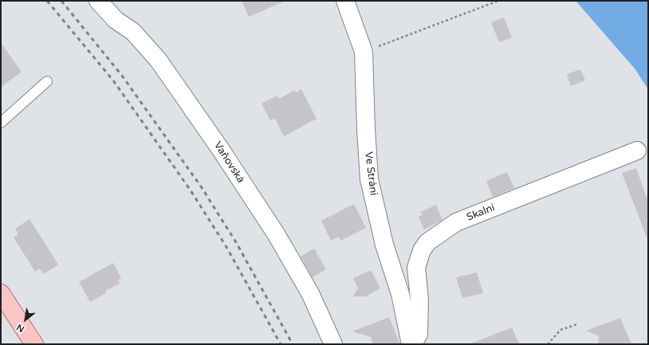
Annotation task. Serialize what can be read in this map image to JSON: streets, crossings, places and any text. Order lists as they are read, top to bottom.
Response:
{
  "streets": {
    "street": ["Vaňovská", "Ve Stráni", "Skalní"]
  },
  "crossings": [
    ["Ve Stráni", "Skalní"]
  ],
  "north": "bottom left"
}
